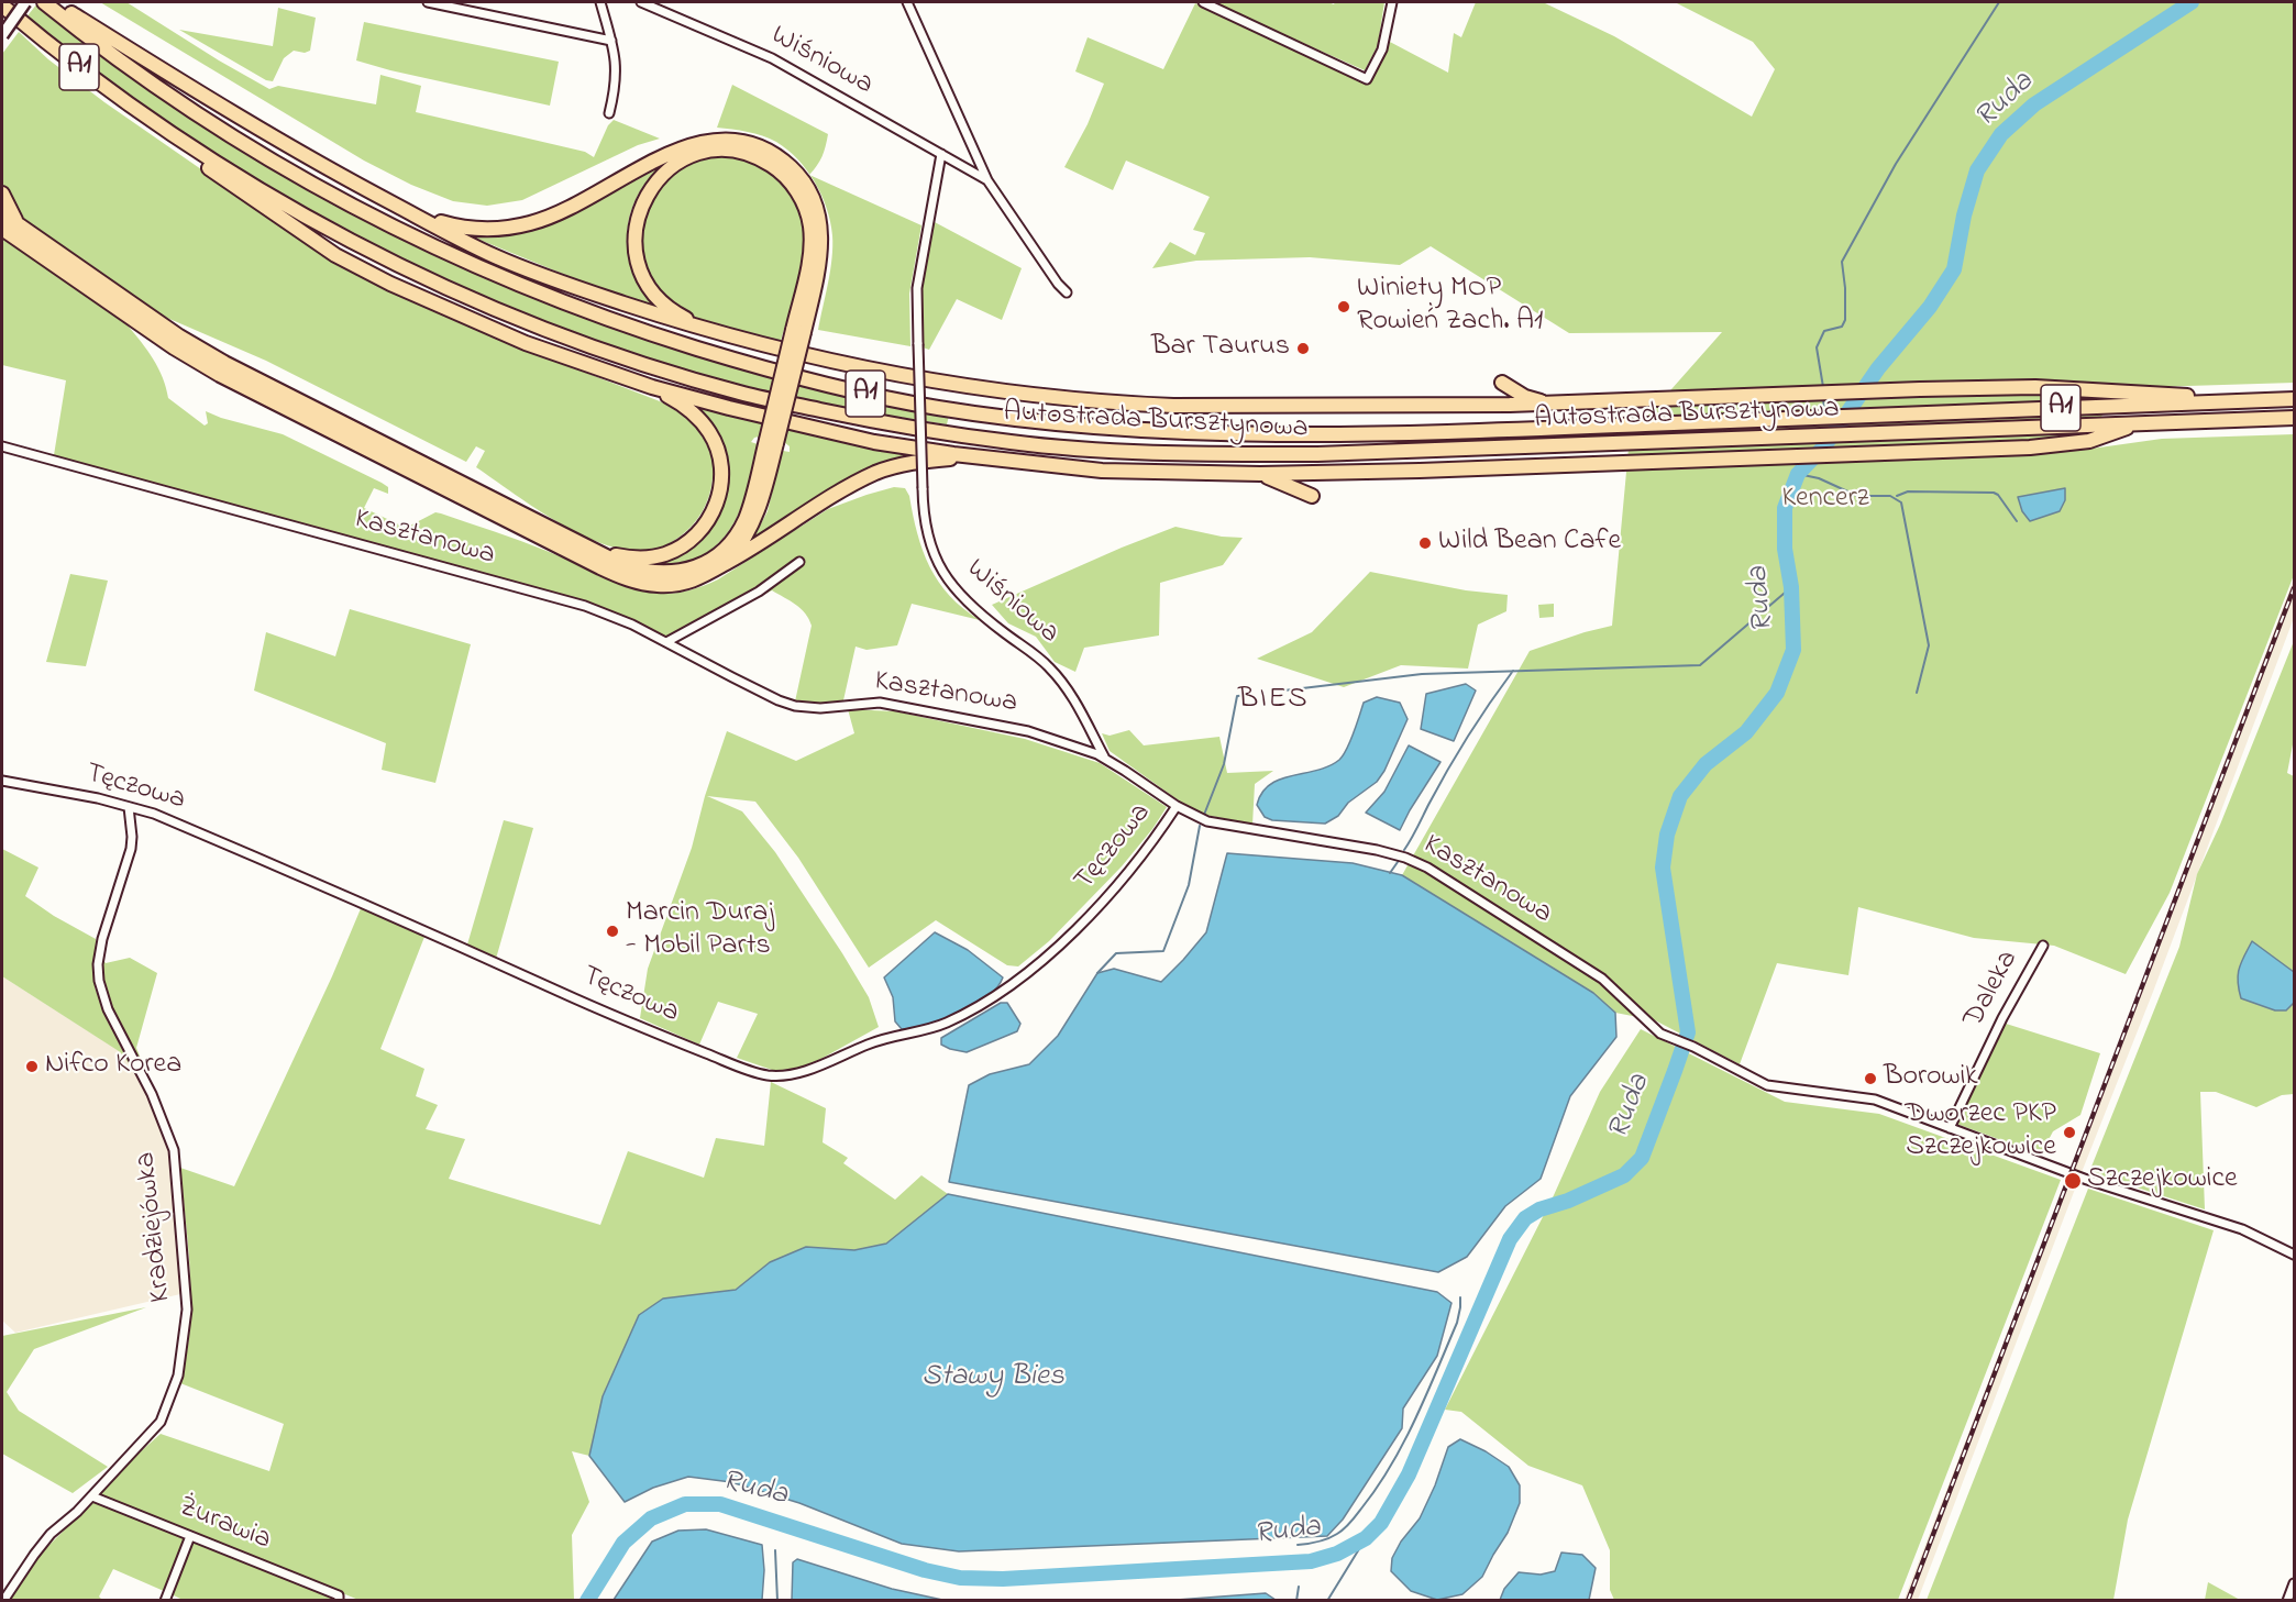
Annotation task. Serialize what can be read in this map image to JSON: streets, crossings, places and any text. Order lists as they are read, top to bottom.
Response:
{
  "streets": {
    "highway": ["A1", "Autostrada Bursztynowa"],
    "street": [
      "Wiśniowa",
      "Kasztanowa",
      "Tęczowa",
      "Daleka",
      "Kradziejówka",
      "Żurawia"
    ]
  },
  "crossings": [
    ["Wiśniowa", "Kasztanowa"],
    ["Kasztanowa", "Tęczowa"],
    ["Kasztanowa", "Daleka"],
    ["Tęczowa", "Kradziejówka"],
    ["Kradziejówka", "Żurawia"]
  ],
  "districts": ["BIES"],
  "water": ["Ruda", "Stawy Bies"],
  "parks": ["Kencerz"],
  "places": [
    "Winiety MOP Rowień Zach. A1",
    "Bar Taurus",
    "Wild Bean Cafe",
    "Marcin Duraj - Mobil Parts",
    "Nifco Korea",
    "Borowik",
    "Dworzec PKP Szczejkowice",
    "Szczejkowice"
  ]
}
